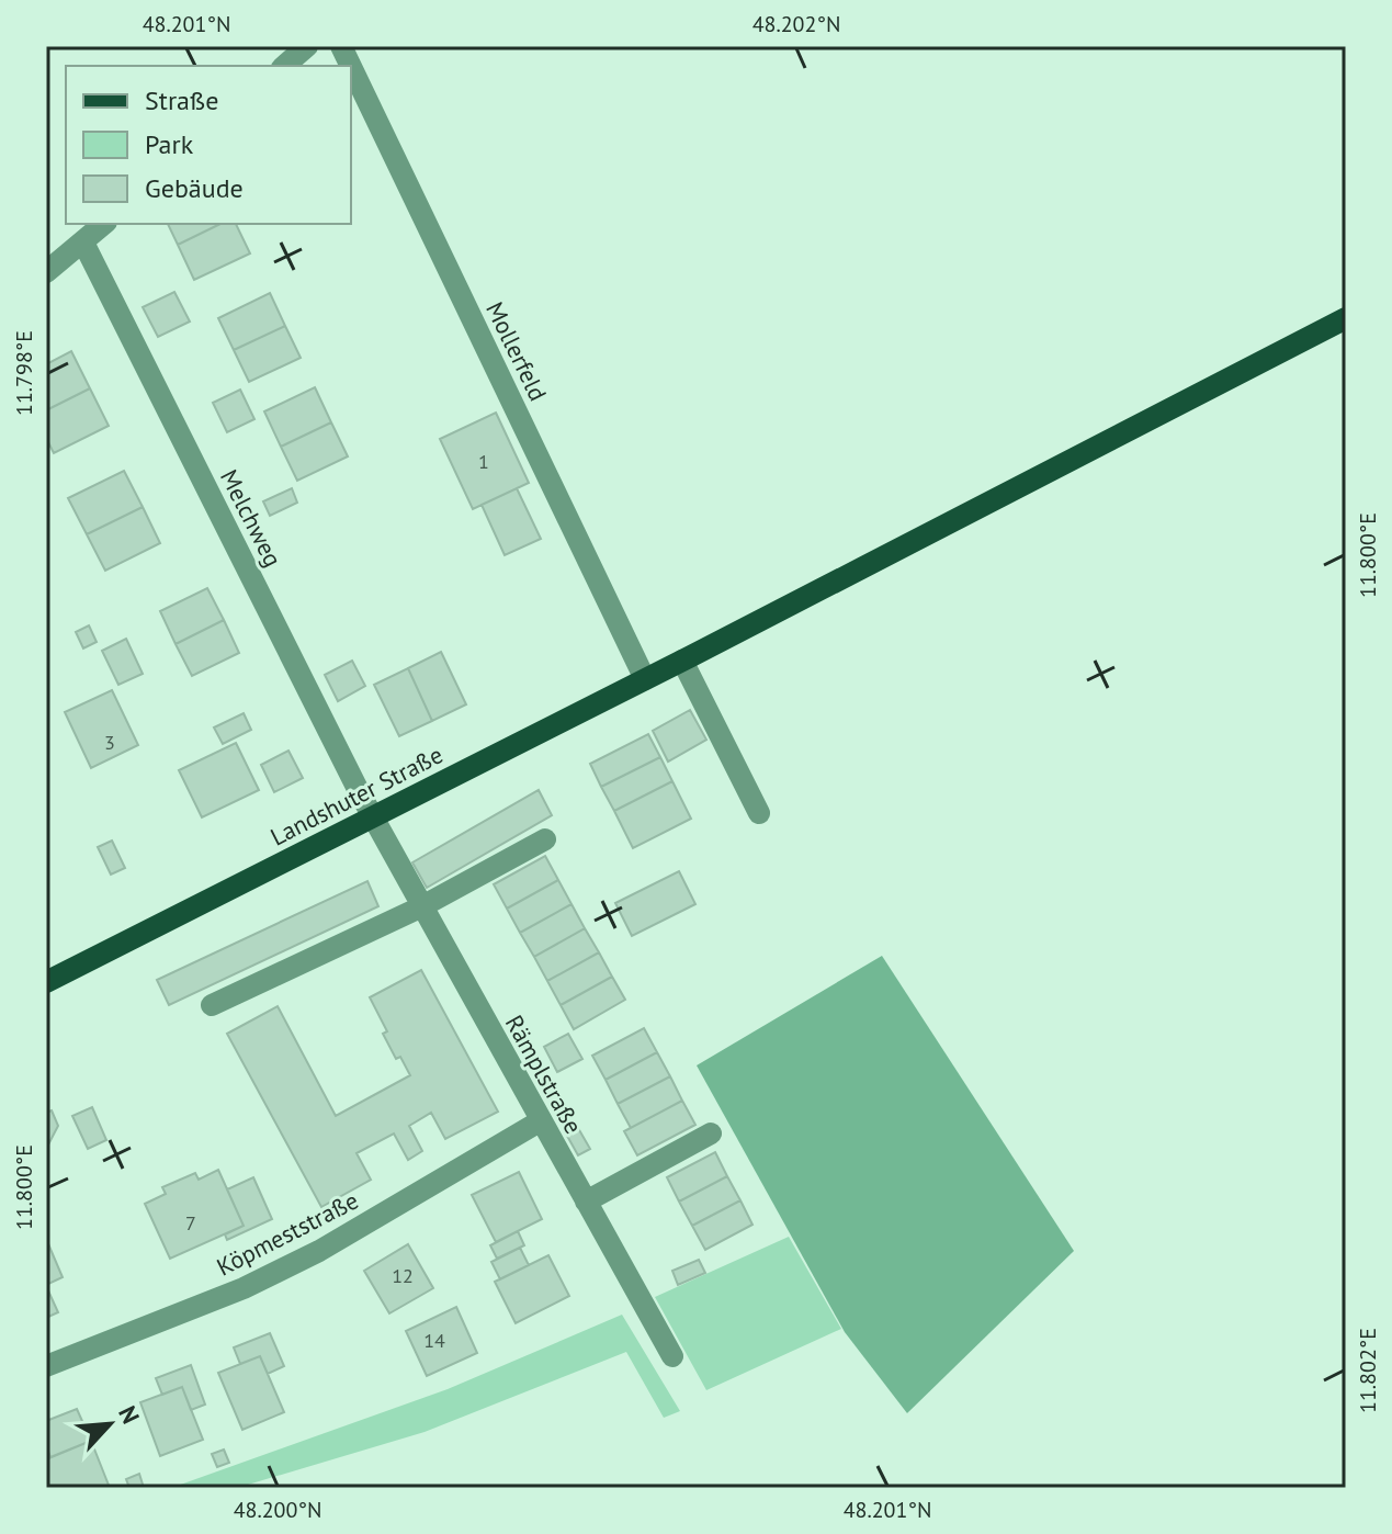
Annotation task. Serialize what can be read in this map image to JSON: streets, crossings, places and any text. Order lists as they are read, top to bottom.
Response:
{
  "streets": {
    "main road": ["Landshuter Straße"],
    "street": [
      "Mollerfeld",
      "Melchweg",
      "Rämplstraße",
      "Köpmeststraße"
    ]
  },
  "crossings": [
    ["Mollerfeld", "Landshuter Straße"],
    ["Melchweg", "Landshuter Straße"],
    ["Melchweg", "Rämplstraße"],
    ["Landshuter Straße", "Rämplstraße"],
    ["Rämplstraße", "Köpmeststraße"]
  ],
  "house_numbers": [
    "1",
    "3",
    "7",
    "12",
    "14"
  ],
  "legend": ["Straße", "Park", "Gebäude"],
  "north": "top right",
  "coordinates": [
    "48.201°N",
    "48.202°N",
    "11.798°E",
    "11.800°E",
    "11.802°E",
    "48.200°N"
  ]
}
